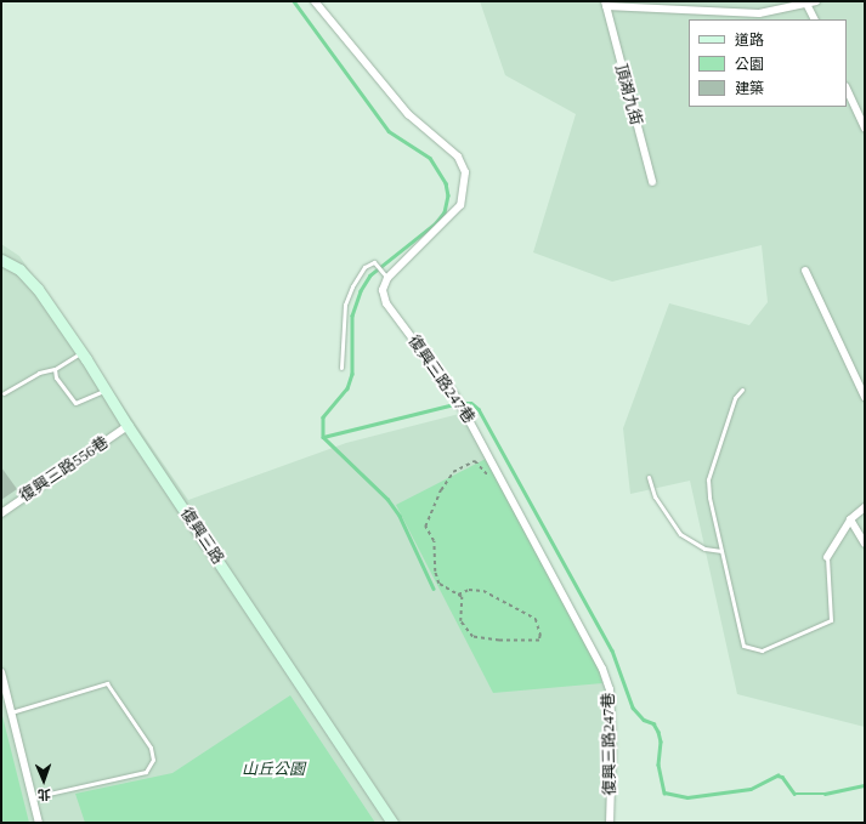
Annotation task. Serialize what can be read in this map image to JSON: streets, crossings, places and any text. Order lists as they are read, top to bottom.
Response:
{
  "streets": {
    "street": [
      "頂湖九街",
      "復興三路247巷",
      "復興三路556巷",
      "復興三路"
    ]
  },
  "crossings": [
    ["復興三路556巷", "復興三路"]
  ],
  "parks": ["山丘公園"],
  "legend": ["道路", "公園", "建築"],
  "north": "bottom"
}
